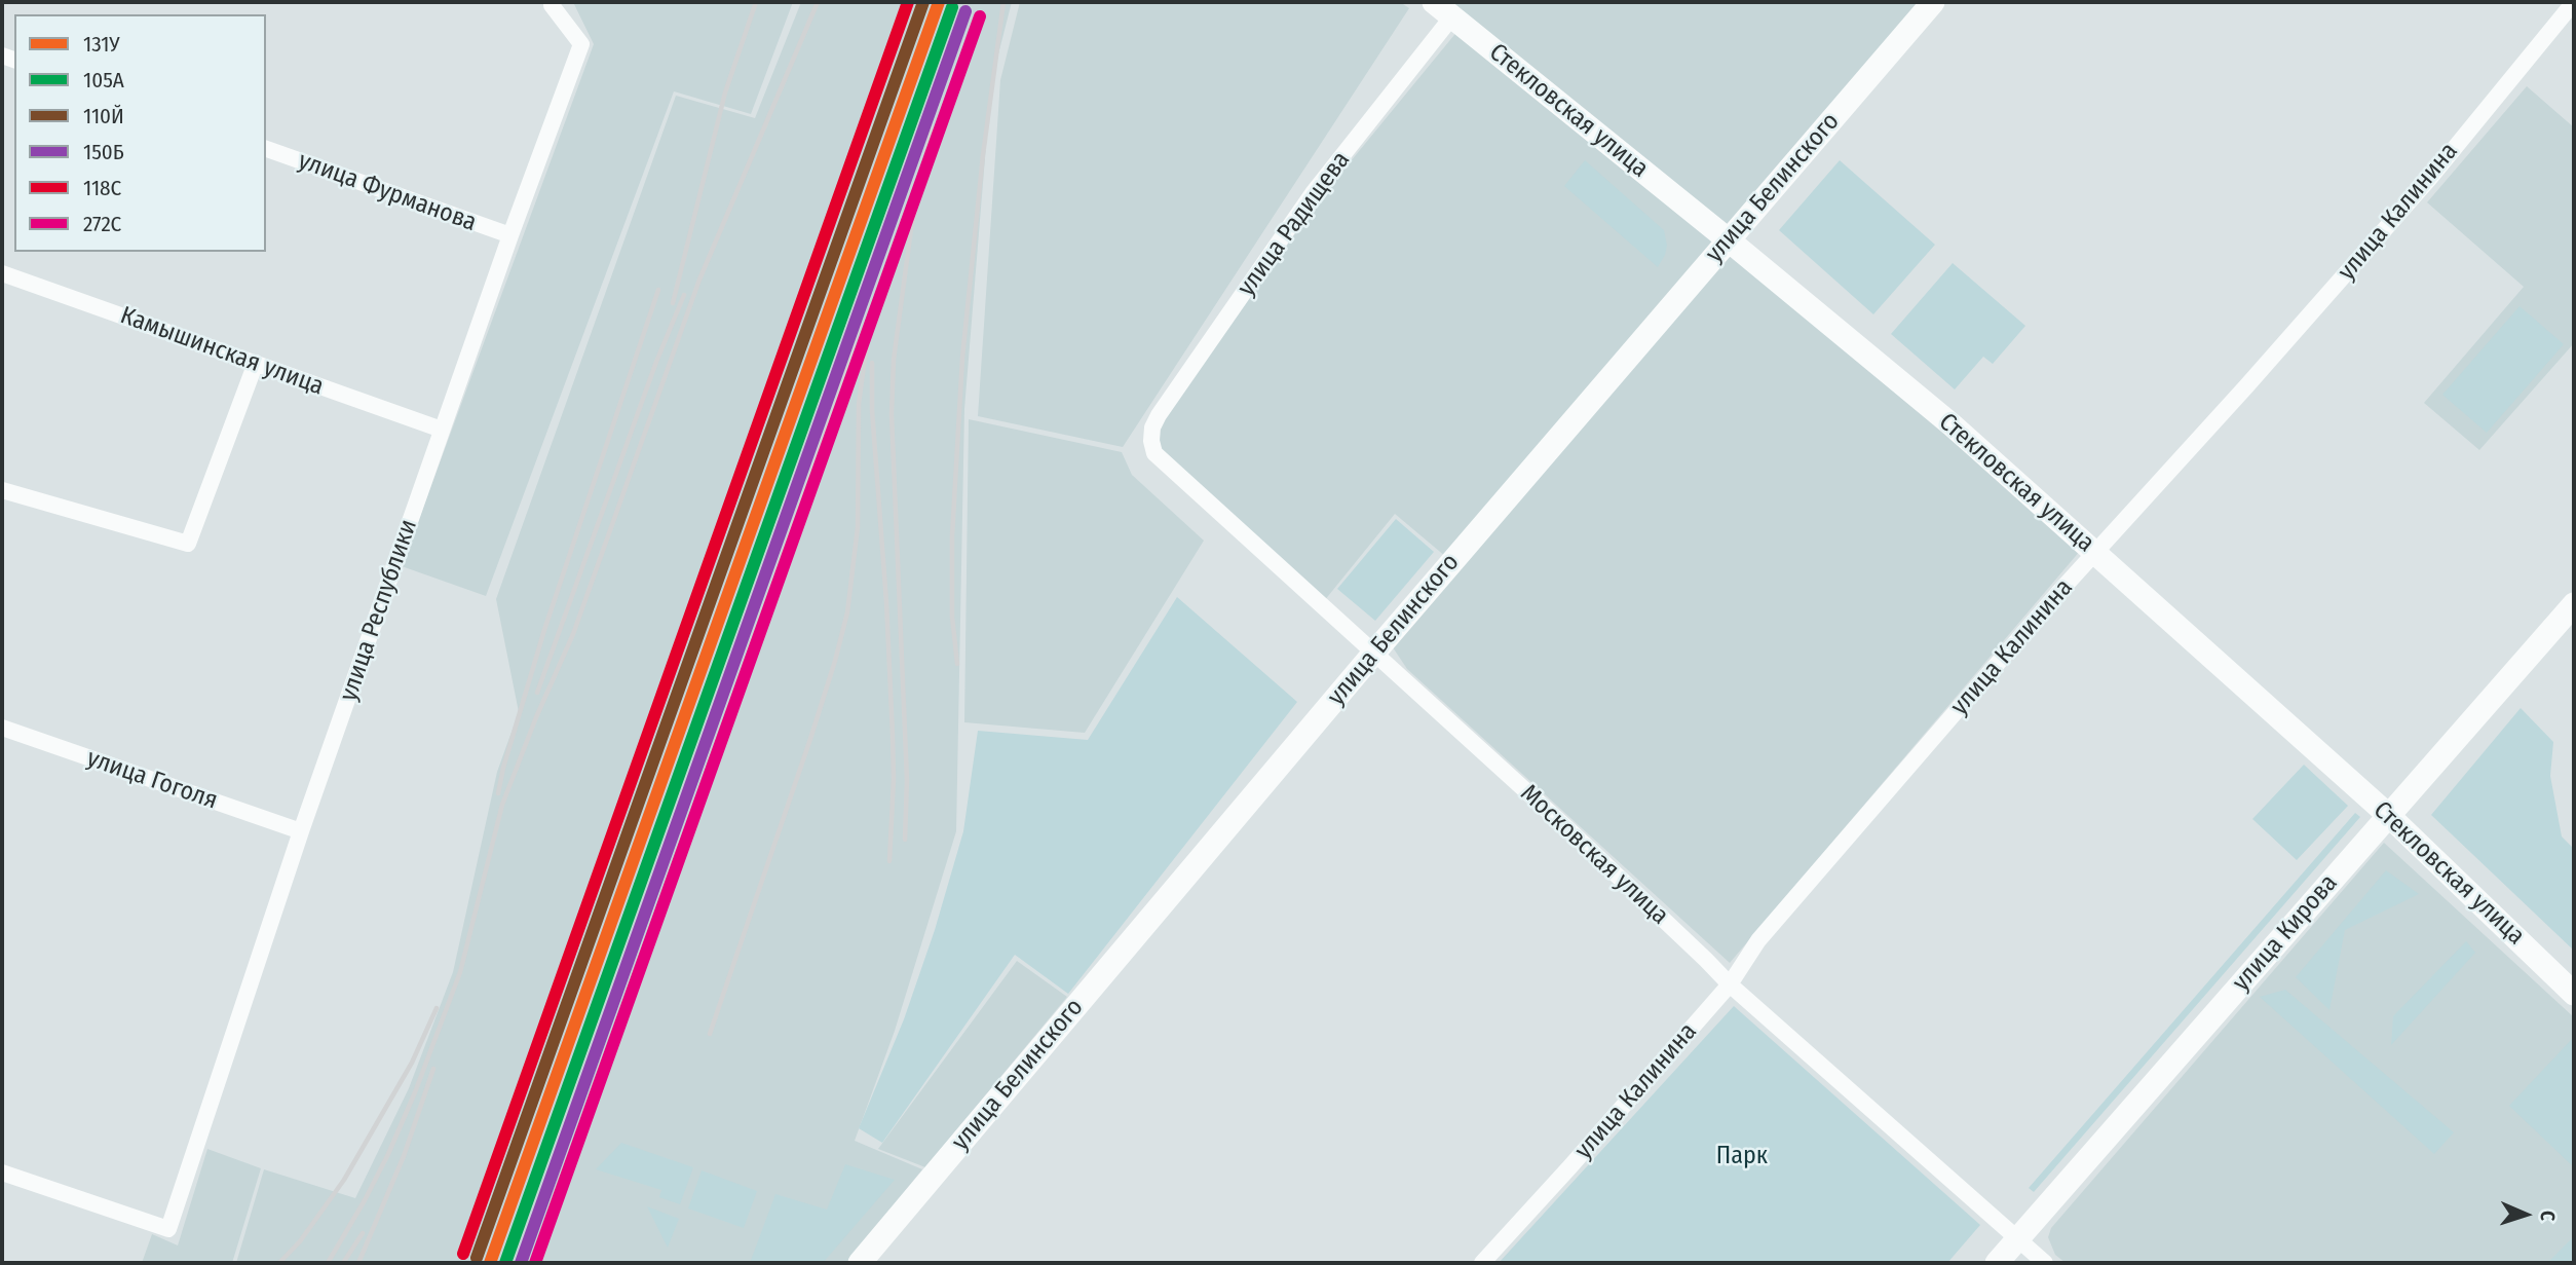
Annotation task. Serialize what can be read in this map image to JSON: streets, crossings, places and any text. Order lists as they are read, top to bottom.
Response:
{
  "streets": {
    "street": [
      "Стекловская улица",
      "улица Белинского",
      "улица Фурманова",
      "улица Калинина",
      "улица Радищева",
      "Камышинская улица",
      "улица Республики",
      "улица Гоголя",
      "Московская улица",
      "улица Кирова"
    ]
  },
  "crossings": [
    ["Стекловская улица", "улица Белинского"],
    ["Стекловская улица", "улица Калинина"],
    ["Стекловская улица", "улица Радищева"],
    ["Стекловская улица", "улица Кирова"],
    ["улица Белинского", "Московская улица"],
    ["улица Фурманова", "улица Республики"],
    ["улица Калинина", "Московская улица"],
    ["улица Радищева", "Московская улица"],
    ["Камышинская улица", "улица Республики"],
    ["улица Республики", "улица Гоголя"],
    ["Московская улица", "улица Кирова"]
  ],
  "parks": ["Парк"],
  "lines": [
    "transit line 131У",
    "transit line 110Й",
    "transit line 118С",
    "transit line 105А",
    "transit line 150Б",
    "transit line 272С"
  ],
  "legend": [
    "131У",
    "105А",
    "110Й",
    "150Б",
    "118С",
    "272С"
  ],
  "north": "right"
}
